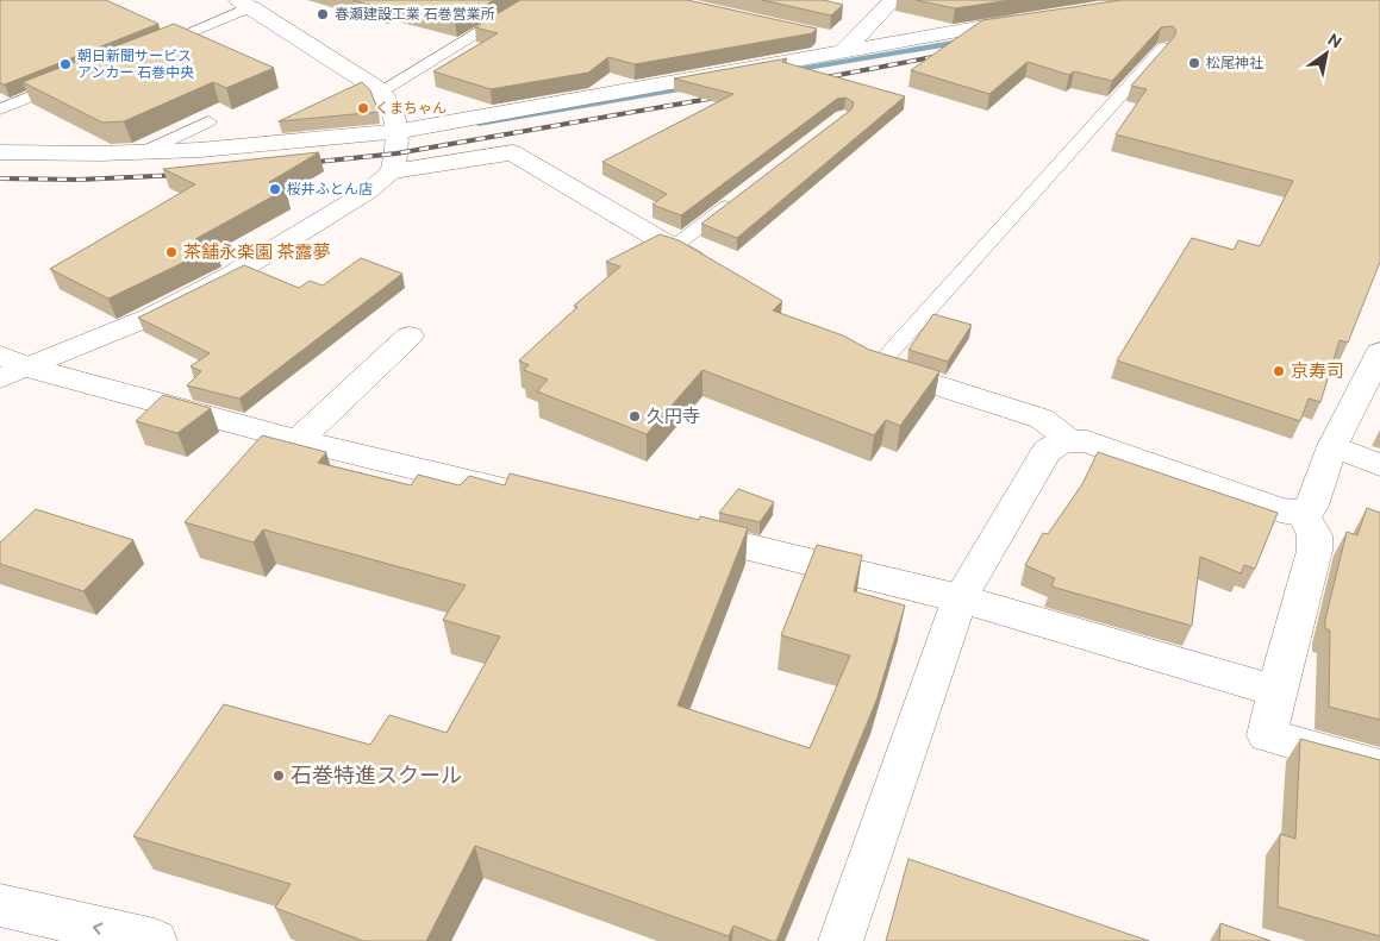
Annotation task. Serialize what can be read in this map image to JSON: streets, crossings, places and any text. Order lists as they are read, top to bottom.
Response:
{
  "places": [
    "春瀬建設工業 石巻営業所",
    "松尾神社",
    "朝日新聞サービス アンカー 石巻中央",
    "くまちゃん",
    "桜井ふとん店",
    "茶舗永楽園 茶露夢",
    "京寿司",
    "久円寺",
    "石巻特進スクール"
  ],
  "north": "top right"
}
